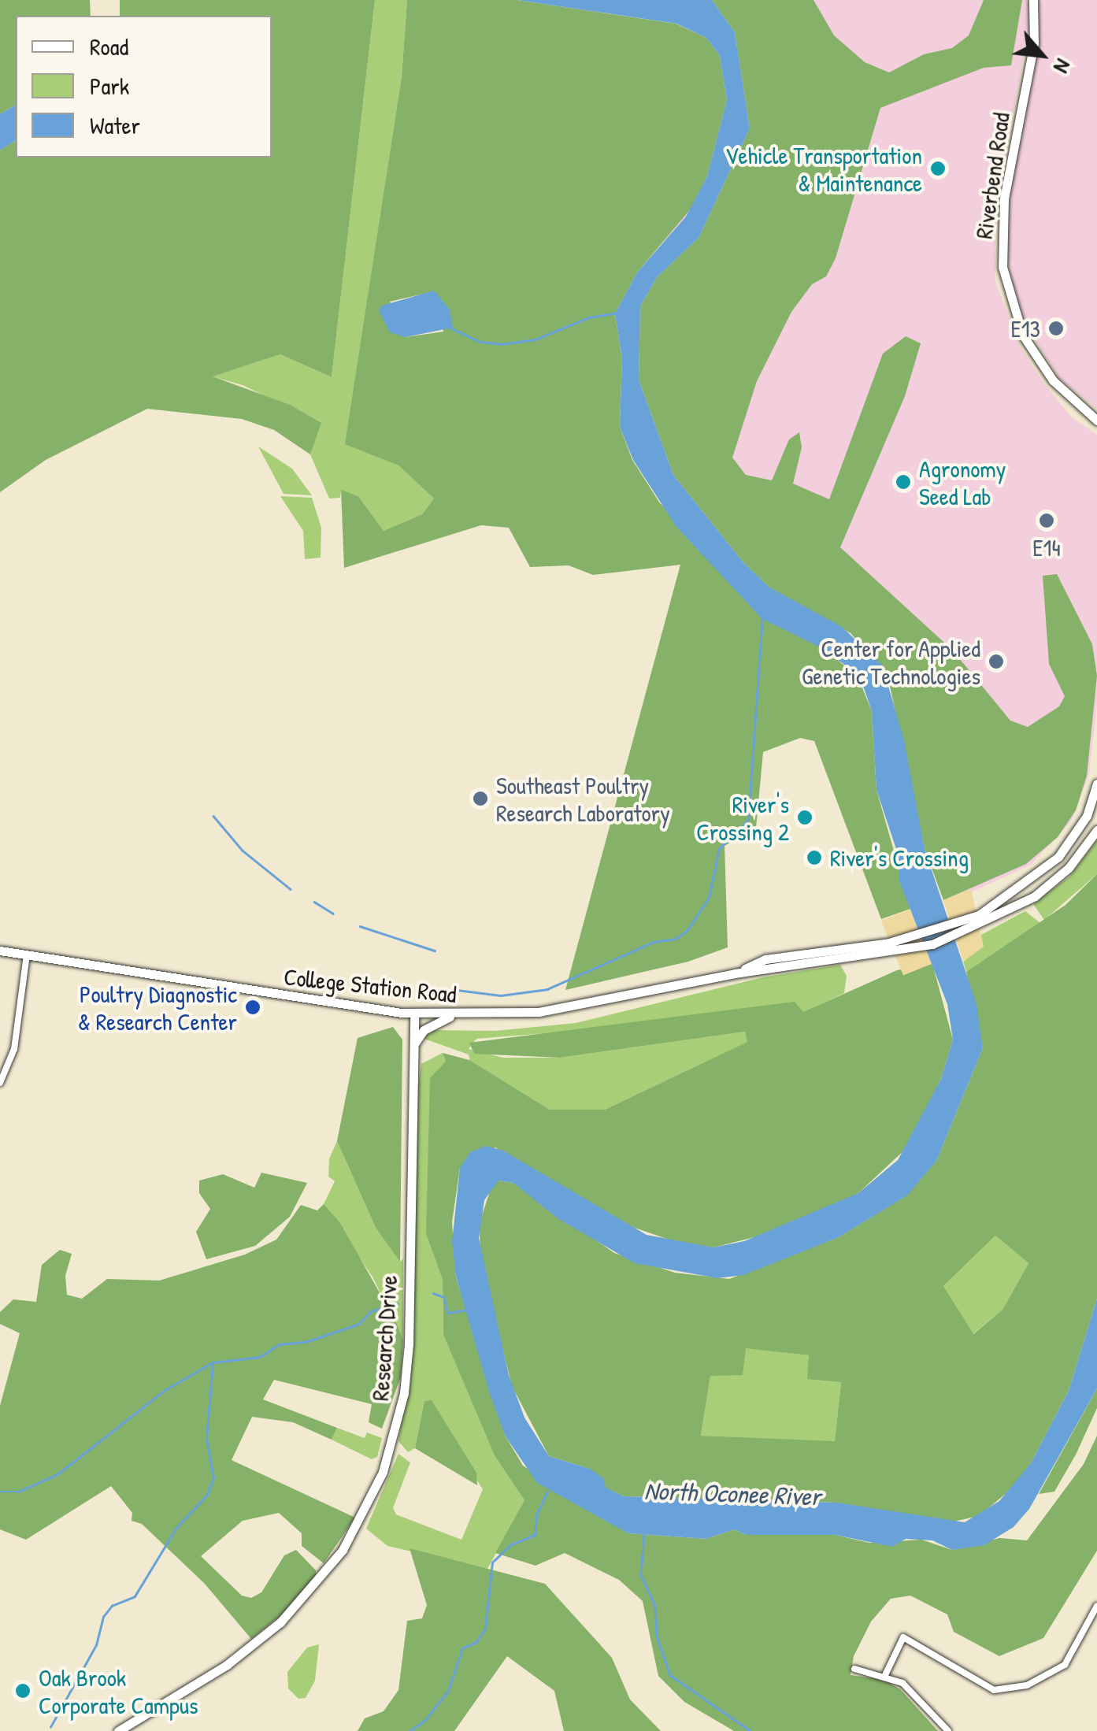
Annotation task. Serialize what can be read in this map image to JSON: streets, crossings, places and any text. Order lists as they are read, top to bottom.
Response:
{
  "streets": {
    "main road": ["Riverbend Road", "College Station Road", "Research Drive"]
  },
  "crossings": [
    ["College Station Road", "Research Drive"]
  ],
  "water": ["North Oconee River"],
  "places": [
    "Vehicle Transportation & Maintenance",
    "E13",
    "Agronomy Seed Lab",
    "E14",
    "Center for Applied Genetic Technologies",
    "Southeast Poultry Research Laboratory",
    "River's Crossing 2",
    "River's Crossing",
    "Poultry Diagnostic & Research Center",
    "Oak Brook Corporate Campus"
  ],
  "legend": ["Road", "Park", "Water"],
  "north": "bottom right"
}
